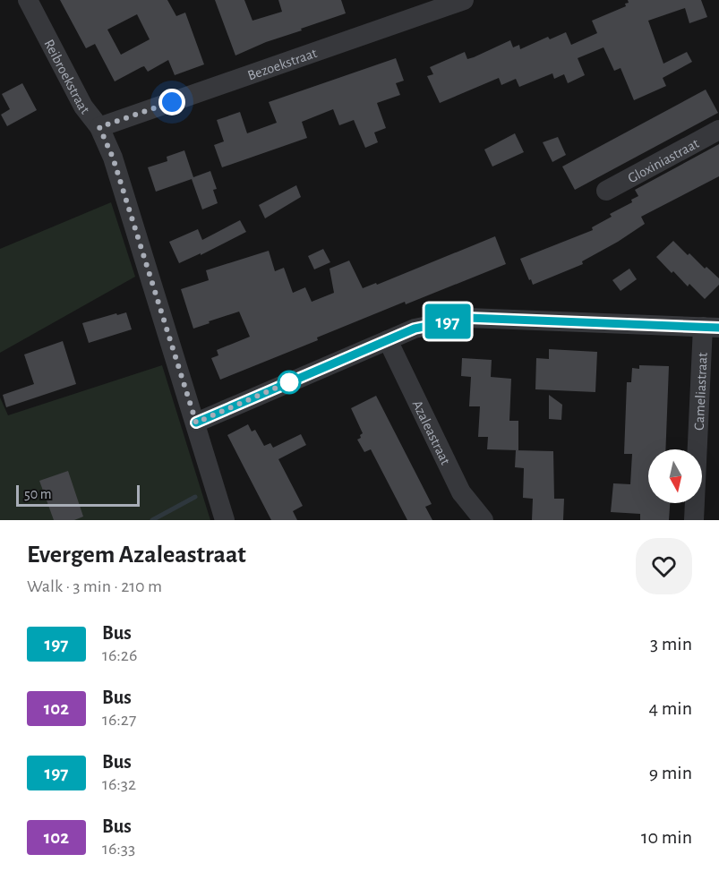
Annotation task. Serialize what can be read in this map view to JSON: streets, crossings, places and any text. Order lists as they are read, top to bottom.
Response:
{
  "streets": {
    "street": [
      "Bezoekstraat",
      "Reibroekstraat",
      "Gloxiniastraat",
      "Cameliastraat",
      "Azaleastraat"
    ]
  },
  "crossings": [
    ["Bezoekstraat", "Reibroekstraat"]
  ],
  "lines": ["bus line 197"],
  "scale_bar": "50 m",
  "north": "bottom",
  "page": {
    "on_map": "197",
    "scale": "50 m",
    "heading": ["Evergem Azaleastraat", "Walk · 3 min · 210 m"],
    "list": [
      {
        "mark": "197",
        "name": "Bus",
        "note": "16:26",
        "value": "3 min"
      },
      {
        "mark": "102",
        "name": "Bus",
        "note": "16:27",
        "value": "4 min"
      },
      {
        "mark": "197",
        "name": "Bus",
        "note": "16:32",
        "value": "9 min"
      },
      {
        "mark": "102",
        "name": "Bus",
        "note": "16:33",
        "value": "10 min"
      }
    ]
  }
}
